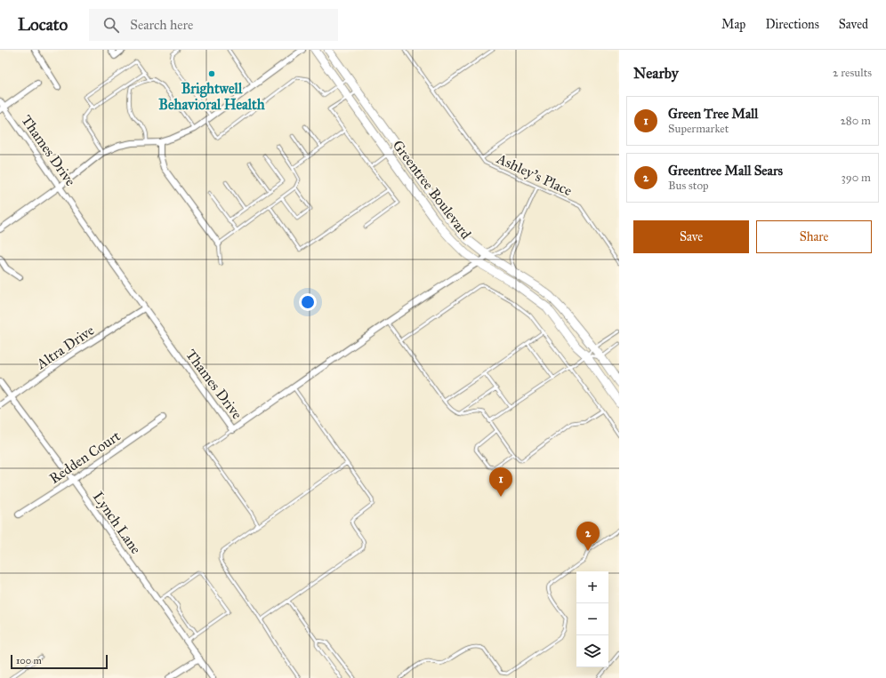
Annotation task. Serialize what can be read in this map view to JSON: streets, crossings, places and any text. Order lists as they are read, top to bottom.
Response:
{
  "streets": {
    "main road": ["Greentree Boulevard"],
    "street": [
      "Thames Drive",
      "Altra Drive",
      "Redden Court",
      "Lynch Lane"
    ],
    "lane": ["Ashley's Place"]
  },
  "crossings": [
    ["Thames Drive", "Greentree Boulevard"],
    ["Thames Drive", "Altra Drive"],
    ["Altra Drive", "Lynch Lane"],
    ["Redden Court", "Lynch Lane"]
  ],
  "places": ["Brightwell Behavioral Health"],
  "scale_bar": "100 m",
  "page": {
    "header": "Locato",
    "search": "Search here",
    "nav": ["Map", "Directions", "Saved"],
    "heading": ["Nearby", "2 results"],
    "list": [
      {
        "mark": "1",
        "name": "Green Tree Mall",
        "note": "Supermarket",
        "value": "280 m"
      },
      {
        "mark": "2",
        "name": "Greentree Mall Sears",
        "note": "Bus stop",
        "value": "390 m"
      }
    ],
    "buttons": ["Save", "Share"],
    "pins": ["1", "2"],
    "map_buttons": ["+", "−"],
    "scale": "100 m"
  }
}
